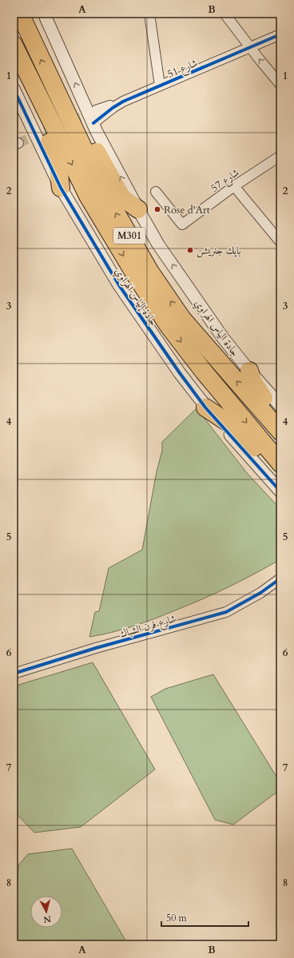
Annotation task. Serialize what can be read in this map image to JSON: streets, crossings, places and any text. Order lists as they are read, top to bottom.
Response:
{
  "streets": {
    "highway": ["M301", "جادة إلياس الهراوي"],
    "street": [
      "شارع 51",
      "شارع 57",
      "جادة الياس الهراوي",
      "شارع فرن الشباك"
    ]
  },
  "places": ["Rose d'Art", "بايك جنريشن"],
  "scale_bar": "50 m",
  "north": "bottom",
  "grid": {
    "columns": ["A", "B"],
    "rows": [
      "1",
      "2",
      "3",
      "4",
      "5",
      "6",
      "7",
      "8"
    ]
  }
}
